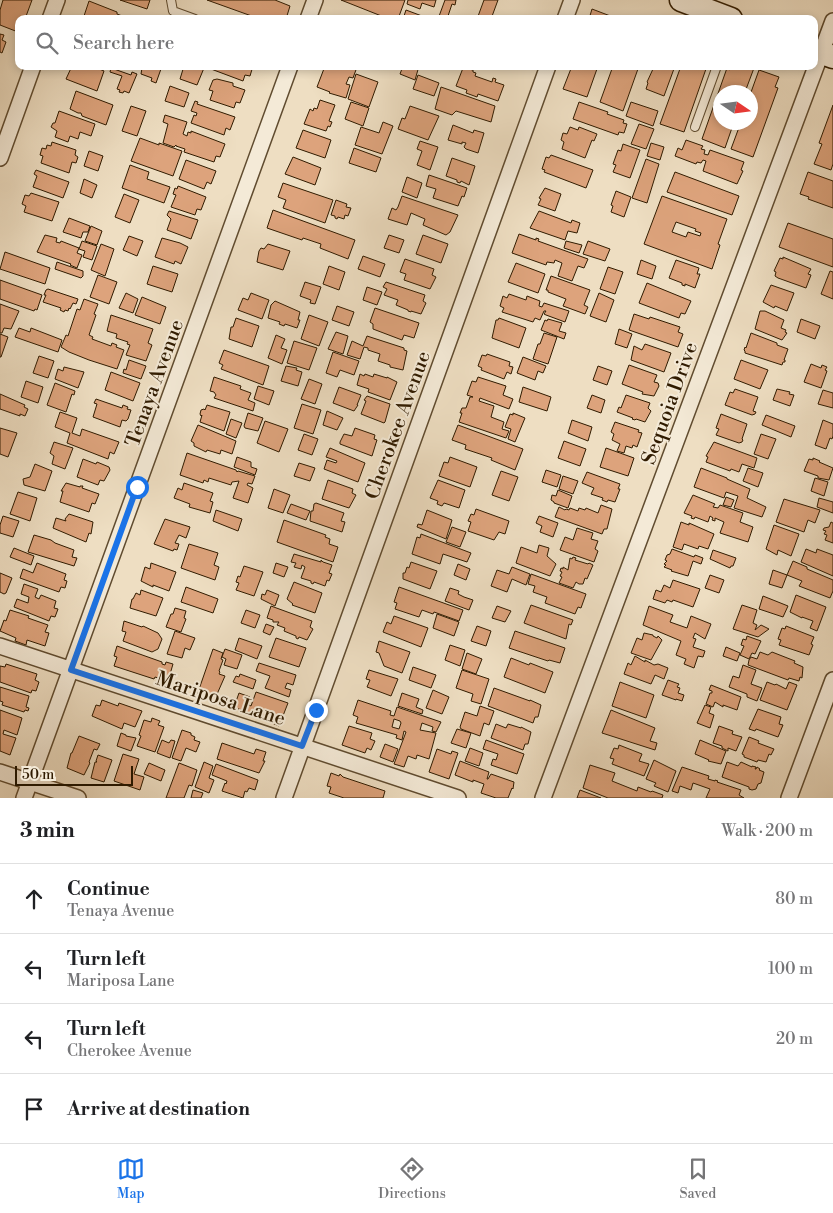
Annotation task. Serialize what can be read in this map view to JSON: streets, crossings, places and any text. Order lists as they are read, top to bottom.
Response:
{
  "streets": {
    "street": [
      "Tenaya Avenue",
      "Sequoia Drive",
      "Cherokee Avenue",
      "Mariposa Lane"
    ]
  },
  "crossings": [
    ["Tenaya Avenue", "Mariposa Lane"],
    ["Cherokee Avenue", "Mariposa Lane"]
  ],
  "scale_bar": "50 m",
  "north": "right",
  "page": {
    "search": "Search here",
    "scale": "50 m",
    "heading": ["3 min", "Walk · 200 m"],
    "list": [
      ["Continue", "Tenaya Avenue", "80 m"],
      ["Turn left", "Mariposa Lane", "100 m"],
      ["Turn left", "Cherokee Avenue", "20 m"],
      "Arrive at destination"
    ],
    "nav": ["Map", "Directions", "Saved"]
  }
}
